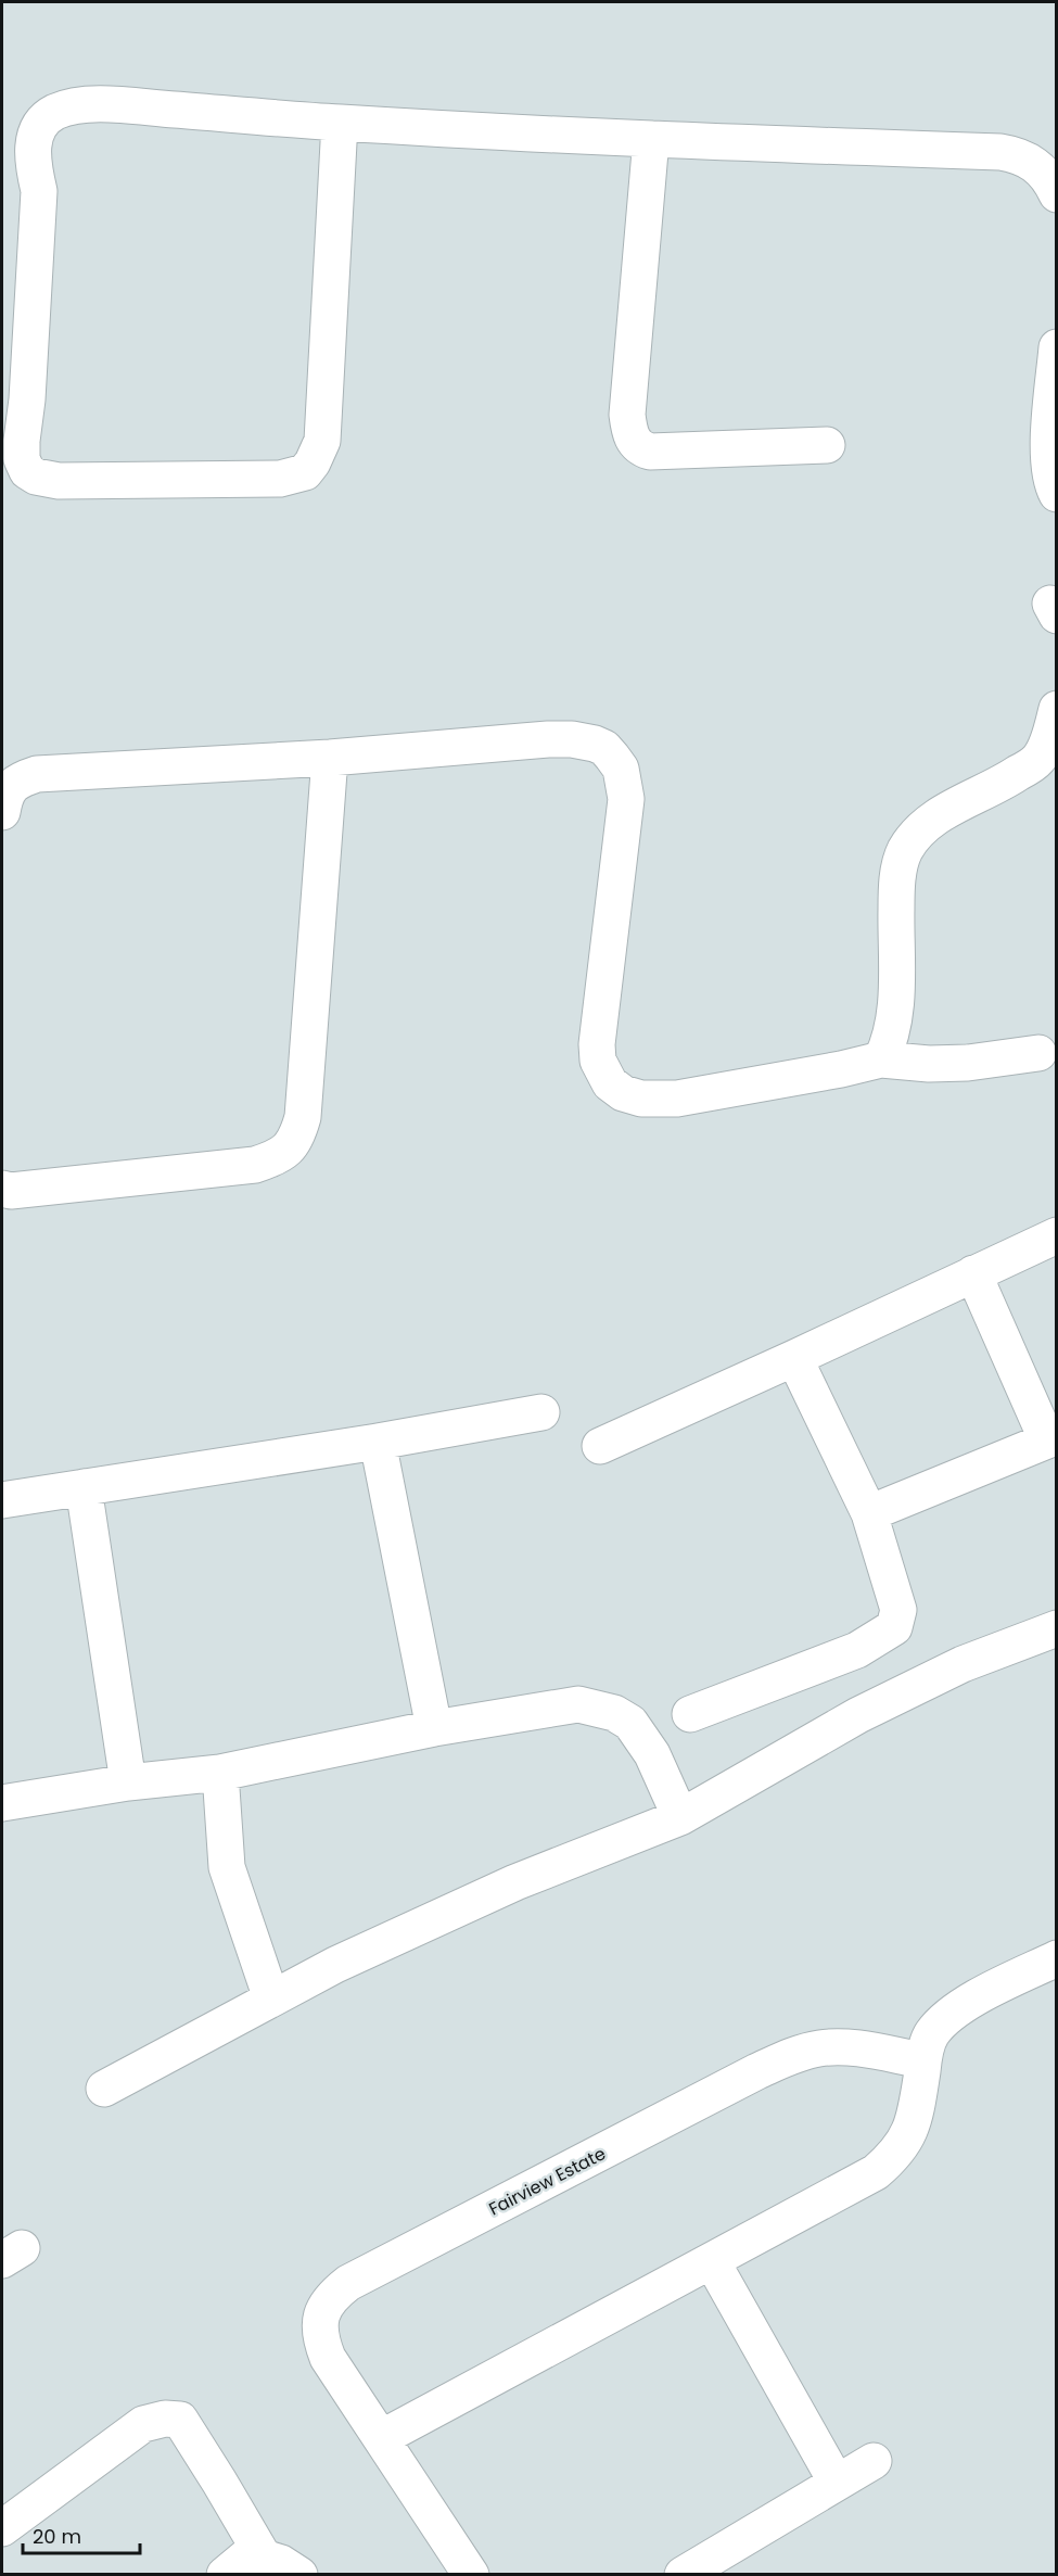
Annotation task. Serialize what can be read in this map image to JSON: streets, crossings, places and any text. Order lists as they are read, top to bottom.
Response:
{
  "streets": {
    "street": ["Fairview Estate"]
  },
  "scale_bar": "20 m"
}
